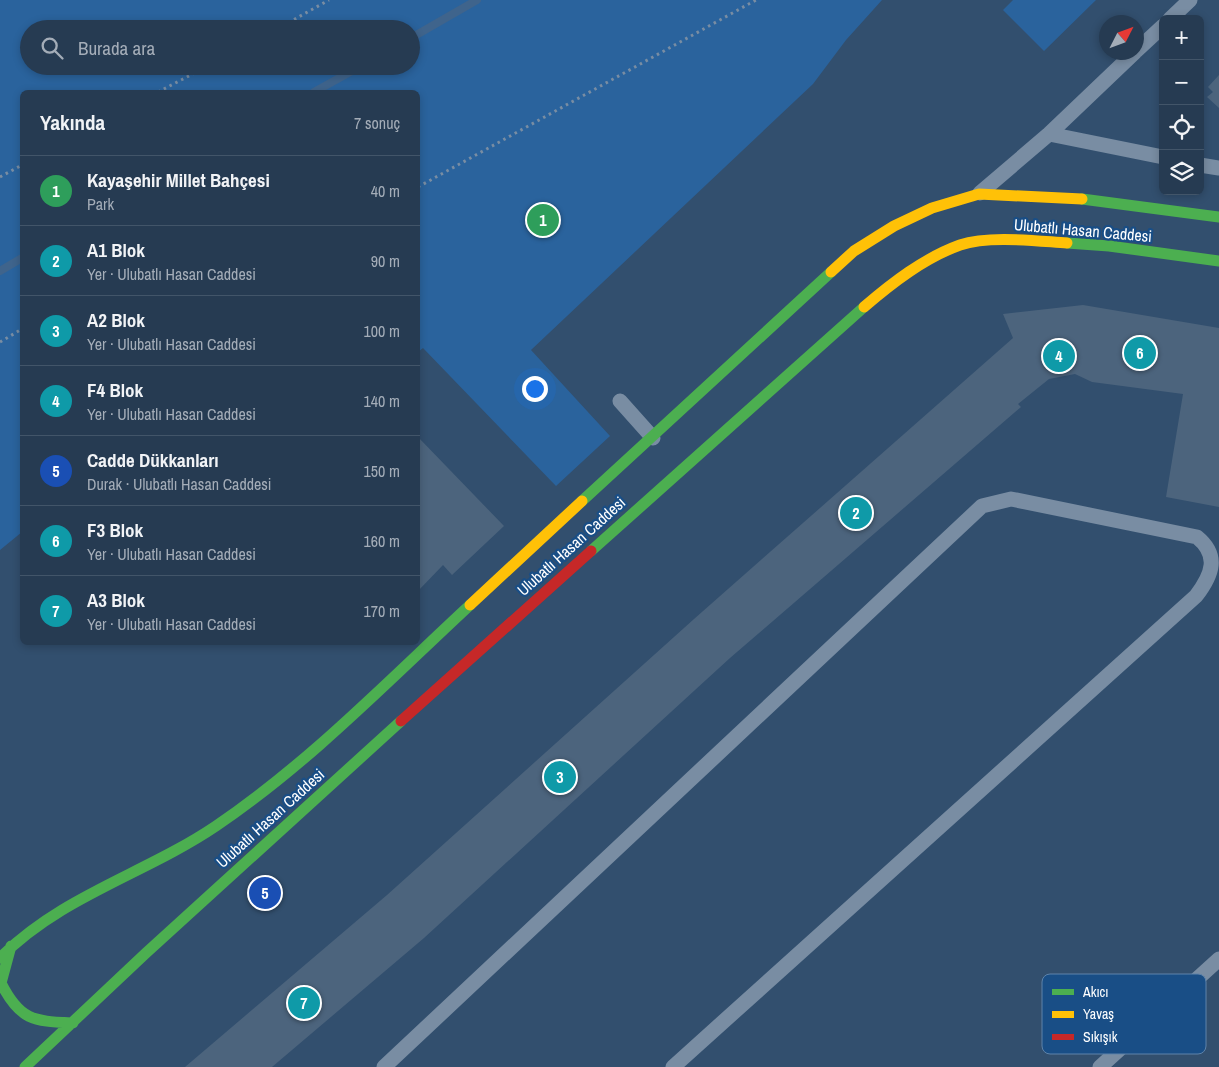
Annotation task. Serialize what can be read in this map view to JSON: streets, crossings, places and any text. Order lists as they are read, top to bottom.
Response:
{
  "streets": {
    "main road": ["Ulubatlı Hasan Caddesi"]
  },
  "legend": ["Akıcı", "Yavaş", "Sıkışık"],
  "north": "top right",
  "page": {
    "map_buttons": ["+", "−"],
    "search": "Burada ara",
    "heading": ["Yakında", "7 sonuç"],
    "list": [
      {
        "mark": "1",
        "name": "Kayaşehir Millet Bahçesi",
        "note": "Park",
        "value": "40 m"
      },
      {
        "mark": "2",
        "name": "A1 Blok",
        "note": "Yer · Ulubatlı Hasan Caddesi",
        "value": "90 m"
      },
      {
        "mark": "3",
        "name": "A2 Blok",
        "note": "Yer · Ulubatlı Hasan Caddesi",
        "value": "100 m"
      },
      {
        "mark": "4",
        "name": "F4 Blok",
        "note": "Yer · Ulubatlı Hasan Caddesi",
        "value": "140 m"
      },
      {
        "mark": "5",
        "name": "Cadde Dükkanları",
        "note": "Durak · Ulubatlı Hasan Caddesi",
        "value": "150 m"
      },
      {
        "mark": "6",
        "name": "F3 Blok",
        "note": "Yer · Ulubatlı Hasan Caddesi",
        "value": "160 m"
      },
      {
        "mark": "7",
        "name": "A3 Blok",
        "note": "Yer · Ulubatlı Hasan Caddesi",
        "value": "170 m"
      }
    ],
    "pins": [
      "1",
      "6",
      "4",
      "2",
      "3",
      "5",
      "7"
    ]
  }
}
